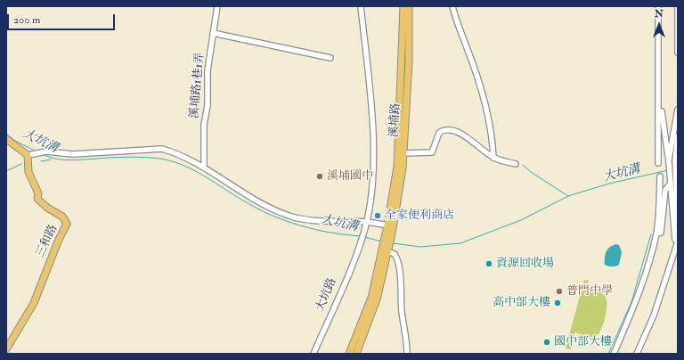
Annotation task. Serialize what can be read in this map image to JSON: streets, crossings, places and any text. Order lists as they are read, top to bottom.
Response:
{
  "streets": {
    "main road": ["溪埔路", "三和路"],
    "street": ["溪埔路1巷1弄", "大坑路"]
  },
  "crossings": [
    ["溪埔路", "大坑路"]
  ],
  "water": ["大坑溝"],
  "places": [
    "溪埔國中",
    "全家便利商店",
    "資源回收場",
    "普門中學",
    "高中部大樓",
    "國中部大樓"
  ],
  "scale_bar": "200 m",
  "north": "top"
}
